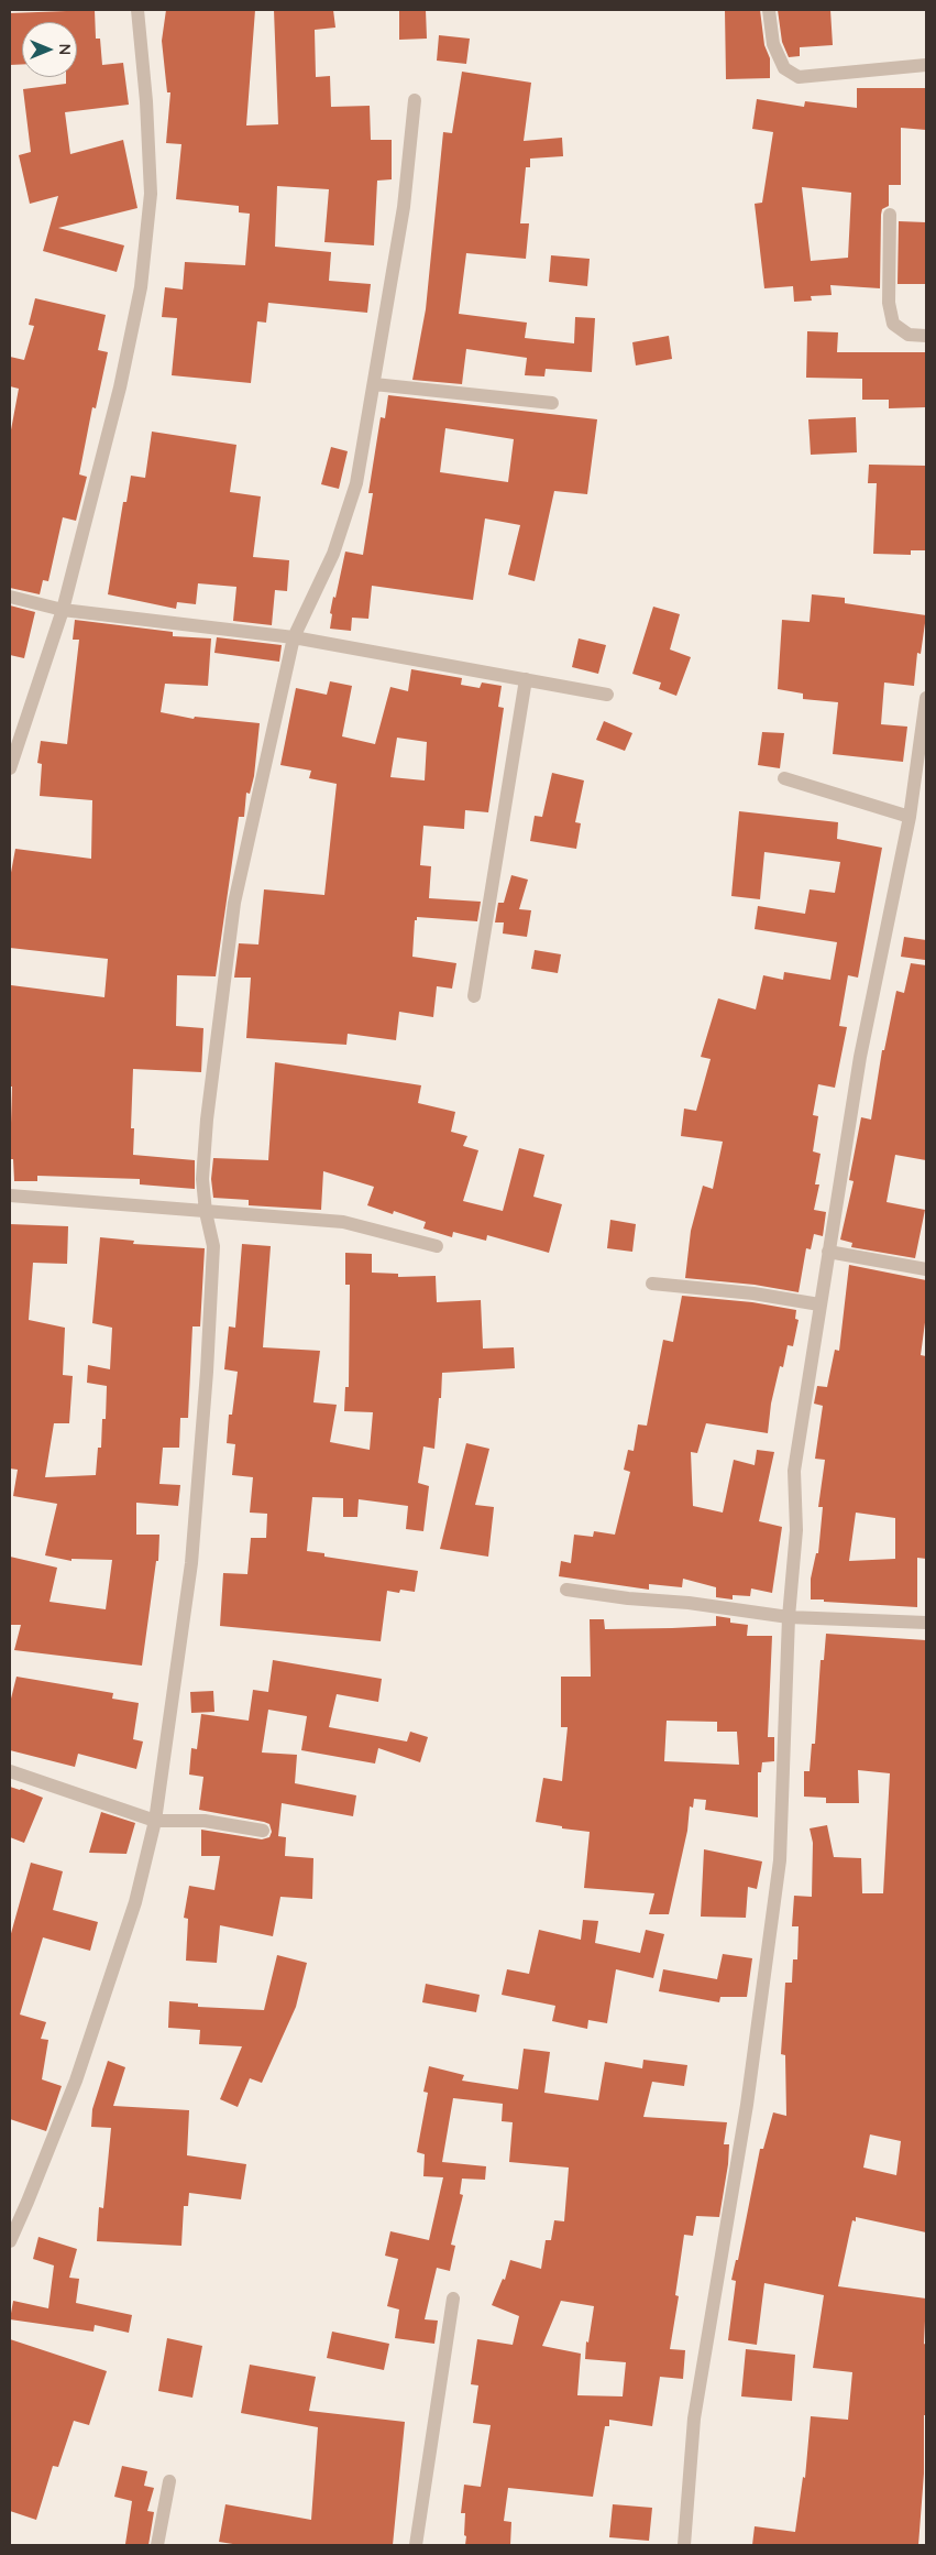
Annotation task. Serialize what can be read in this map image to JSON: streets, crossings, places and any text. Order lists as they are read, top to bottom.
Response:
{
  "north": "right"
}
